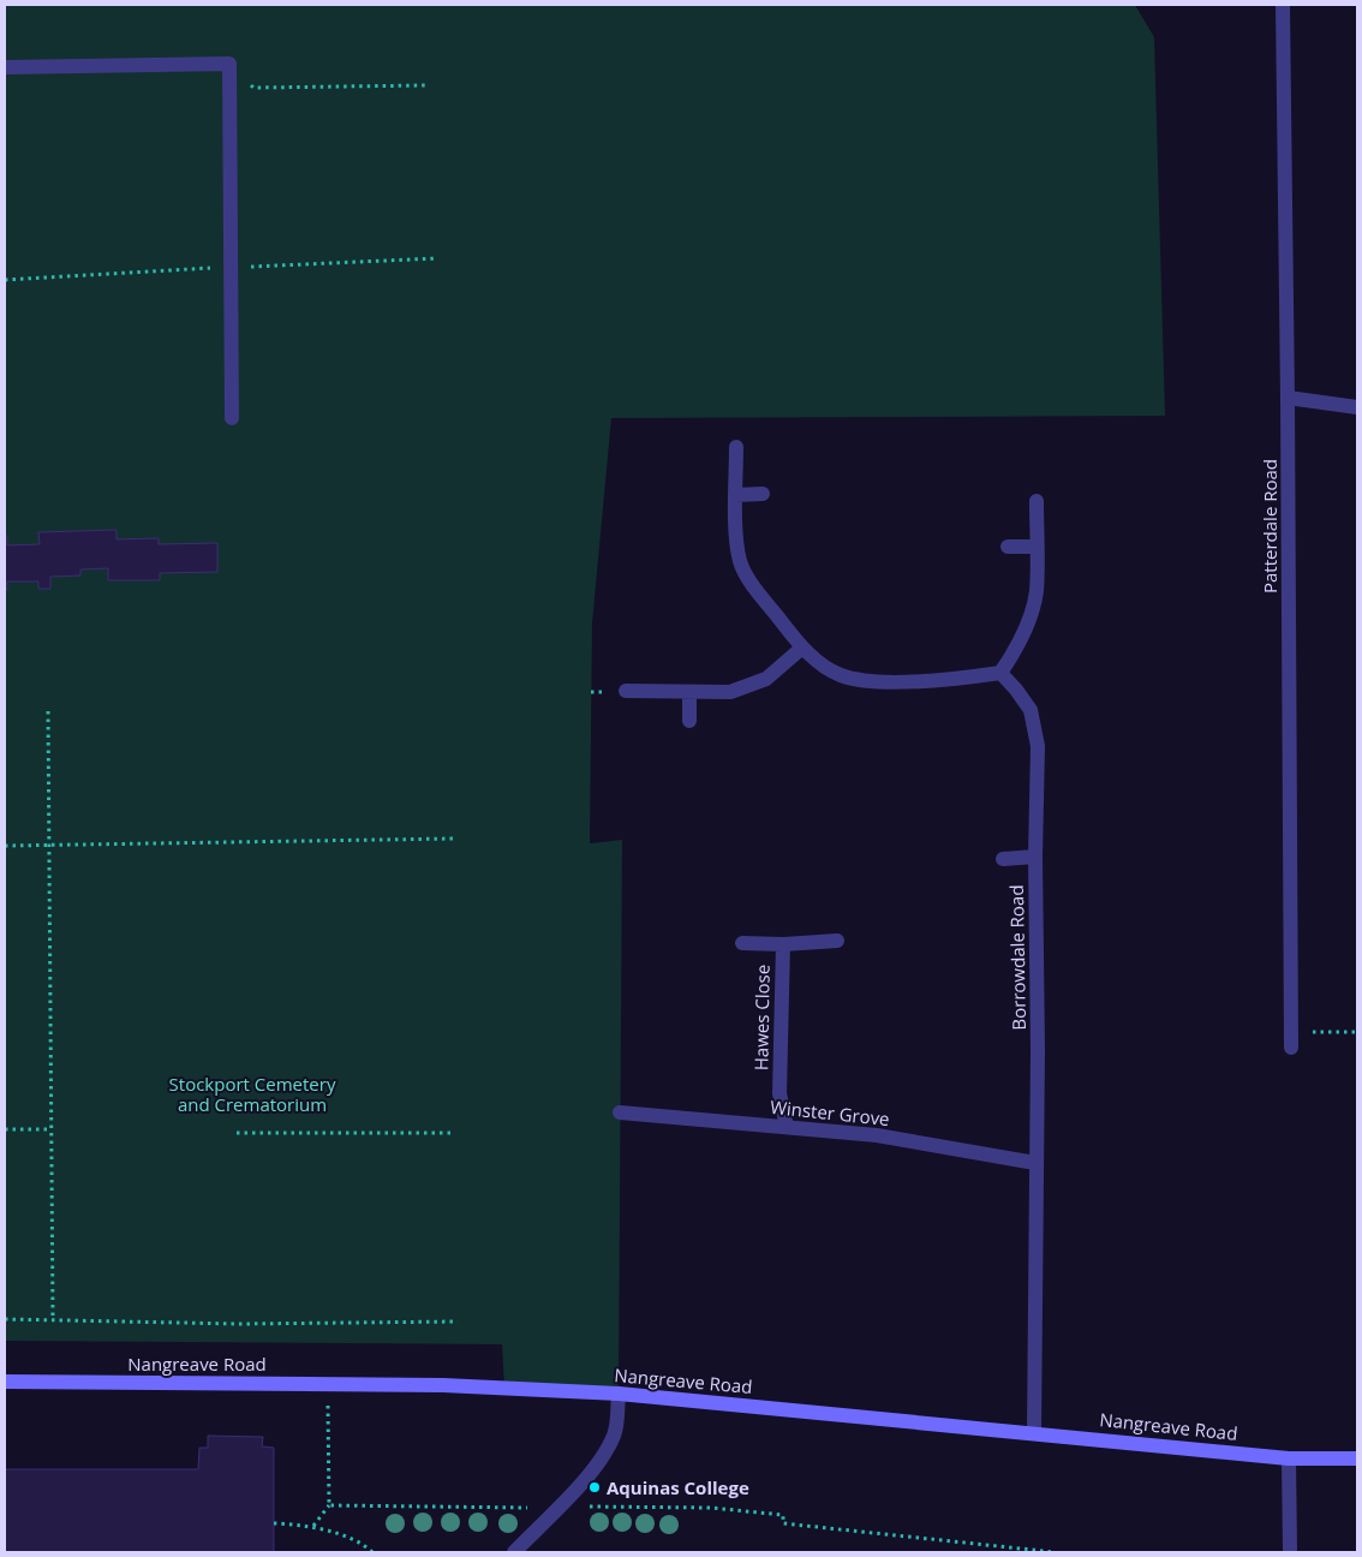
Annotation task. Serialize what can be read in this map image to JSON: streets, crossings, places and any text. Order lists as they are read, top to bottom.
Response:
{
  "streets": {
    "main road": ["Nangreave Road"],
    "street": [
      "Patterdale Road",
      "Borrowdale Road",
      "Hawes Close",
      "Winster Grove"
    ]
  },
  "crossings": [
    ["Borrowdale Road", "Winster Grove"],
    ["Borrowdale Road", "Nangreave Road"],
    ["Hawes Close", "Winster Grove"]
  ],
  "parks": ["Stockport Cemetery and Crematorium"],
  "places": ["Aquinas College"]
}
